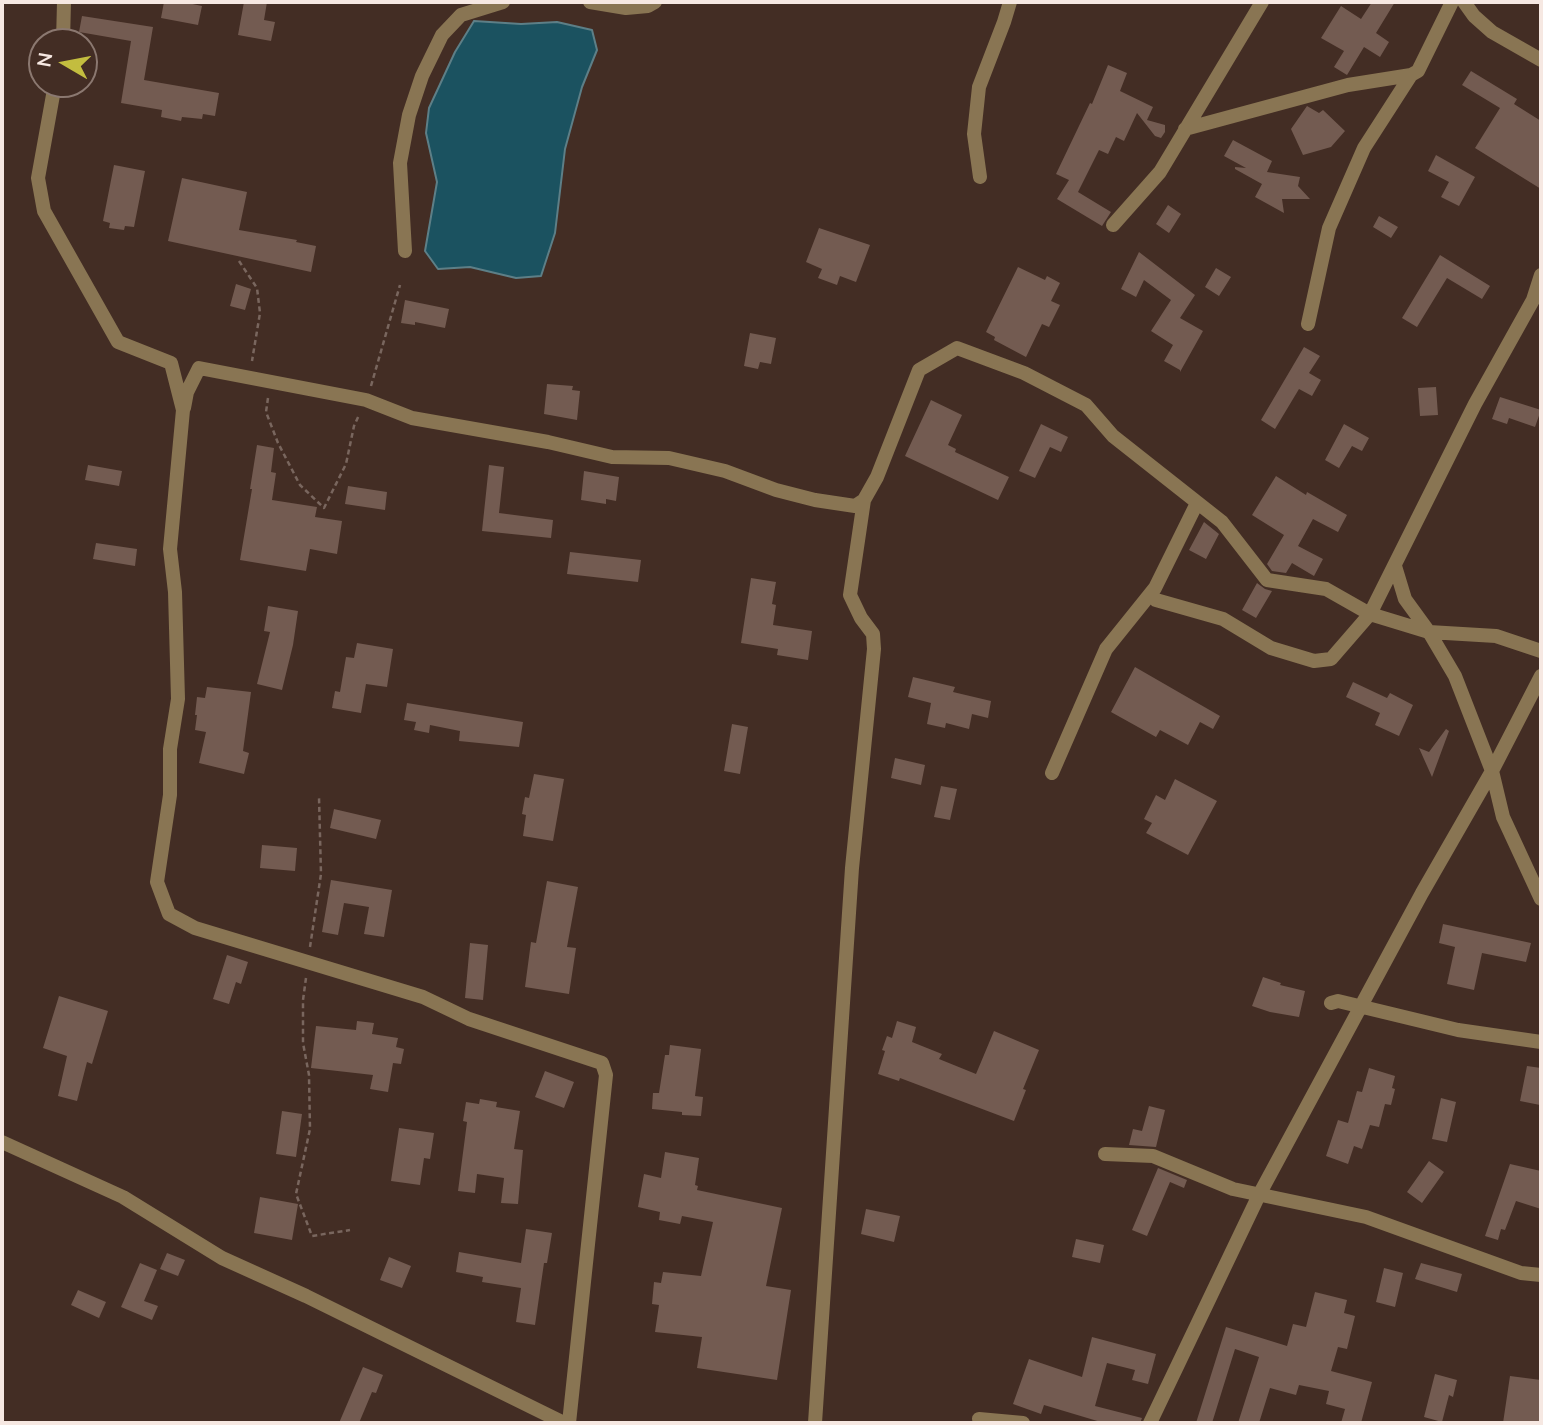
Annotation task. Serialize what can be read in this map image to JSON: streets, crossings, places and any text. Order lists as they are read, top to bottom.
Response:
{
  "north": "left"
}
